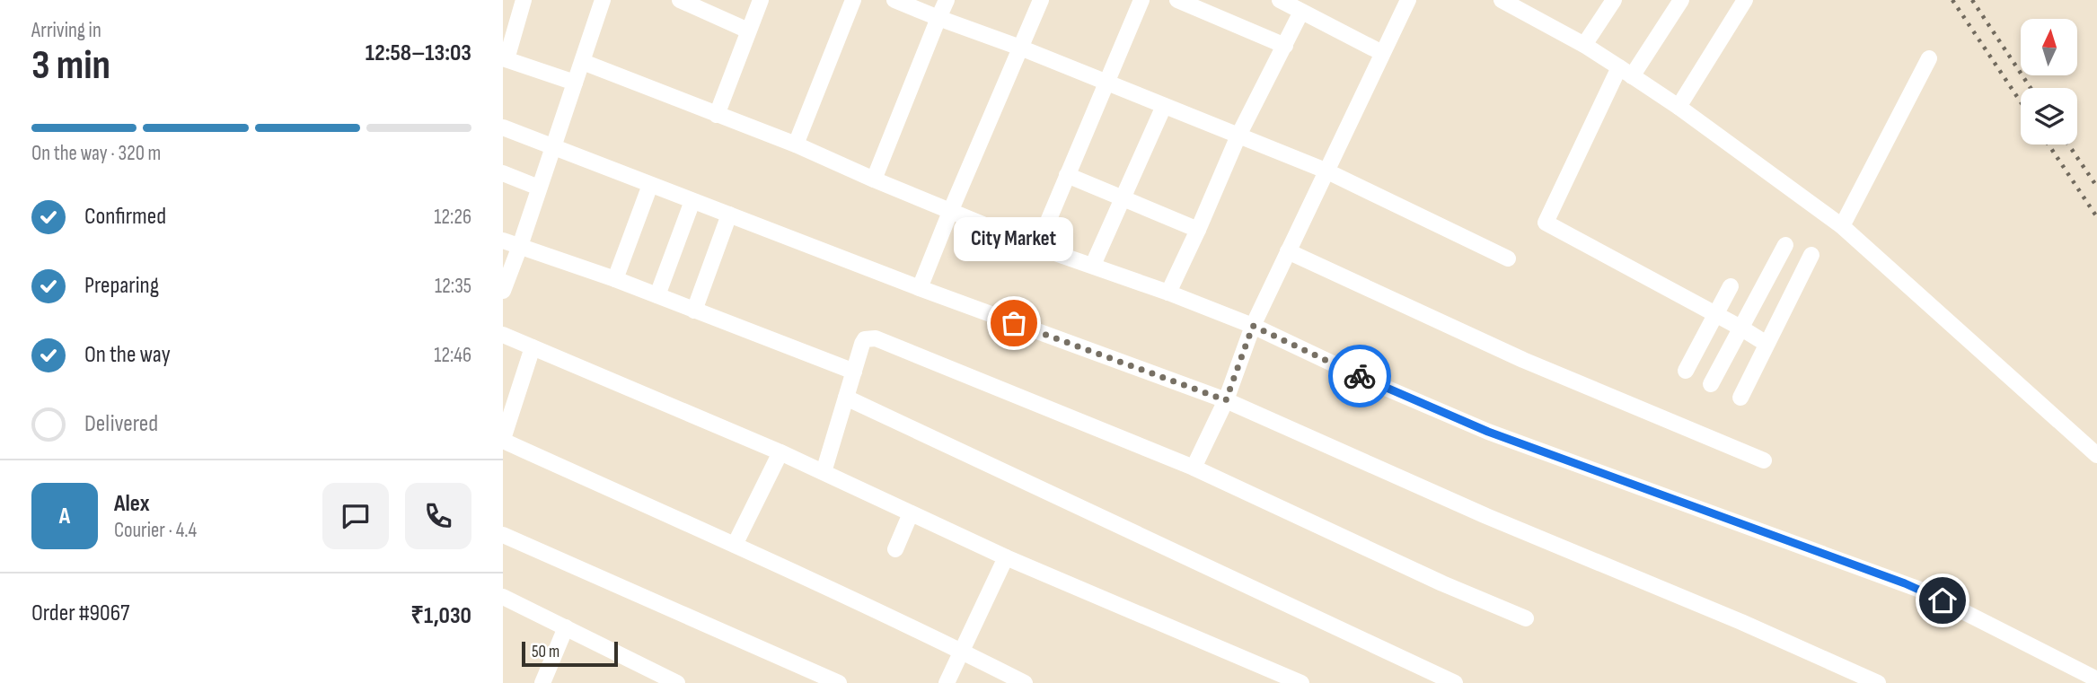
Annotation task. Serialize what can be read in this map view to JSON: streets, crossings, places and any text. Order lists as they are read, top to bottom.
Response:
{
  "places": ["City Market"],
  "scale_bar": "50 m",
  "north": "top",
  "page": {
    "heading": ["3 min", "Arriving in", "12:58–13:03"],
    "panel": [
      "Alex",
      "Courier · 4.4",
      "Order #9067",
      "₹1,030"
    ],
    "bar": "On the way · 320 m",
    "list": [
      ["Confirmed", "12:26"],
      ["Preparing", "12:35"],
      ["On the way", "12:46"],
      "Delivered"
    ],
    "bubble": "City Market",
    "round": "A",
    "scale": "50 m"
  }
}
